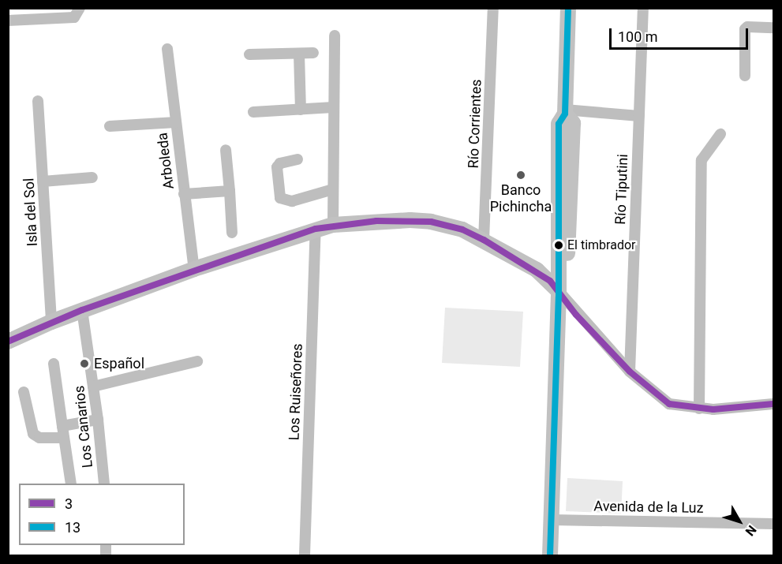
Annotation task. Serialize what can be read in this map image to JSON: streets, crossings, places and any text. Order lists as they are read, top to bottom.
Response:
{
  "streets": {
    "street": [
      "Río Corrientes",
      "Arboleda",
      "Río Tiputini",
      "Isla del Sol",
      "Los Ruiseñores",
      "Los Canarios",
      "Avenida de la Luz"
    ]
  },
  "places": ["Banco Pichincha", "El timbrador", "Español"],
  "lines": ["transit line 13", "transit line 3"],
  "legend": ["3", "13"],
  "scale_bar": "100 m",
  "north": "bottom right"
}
